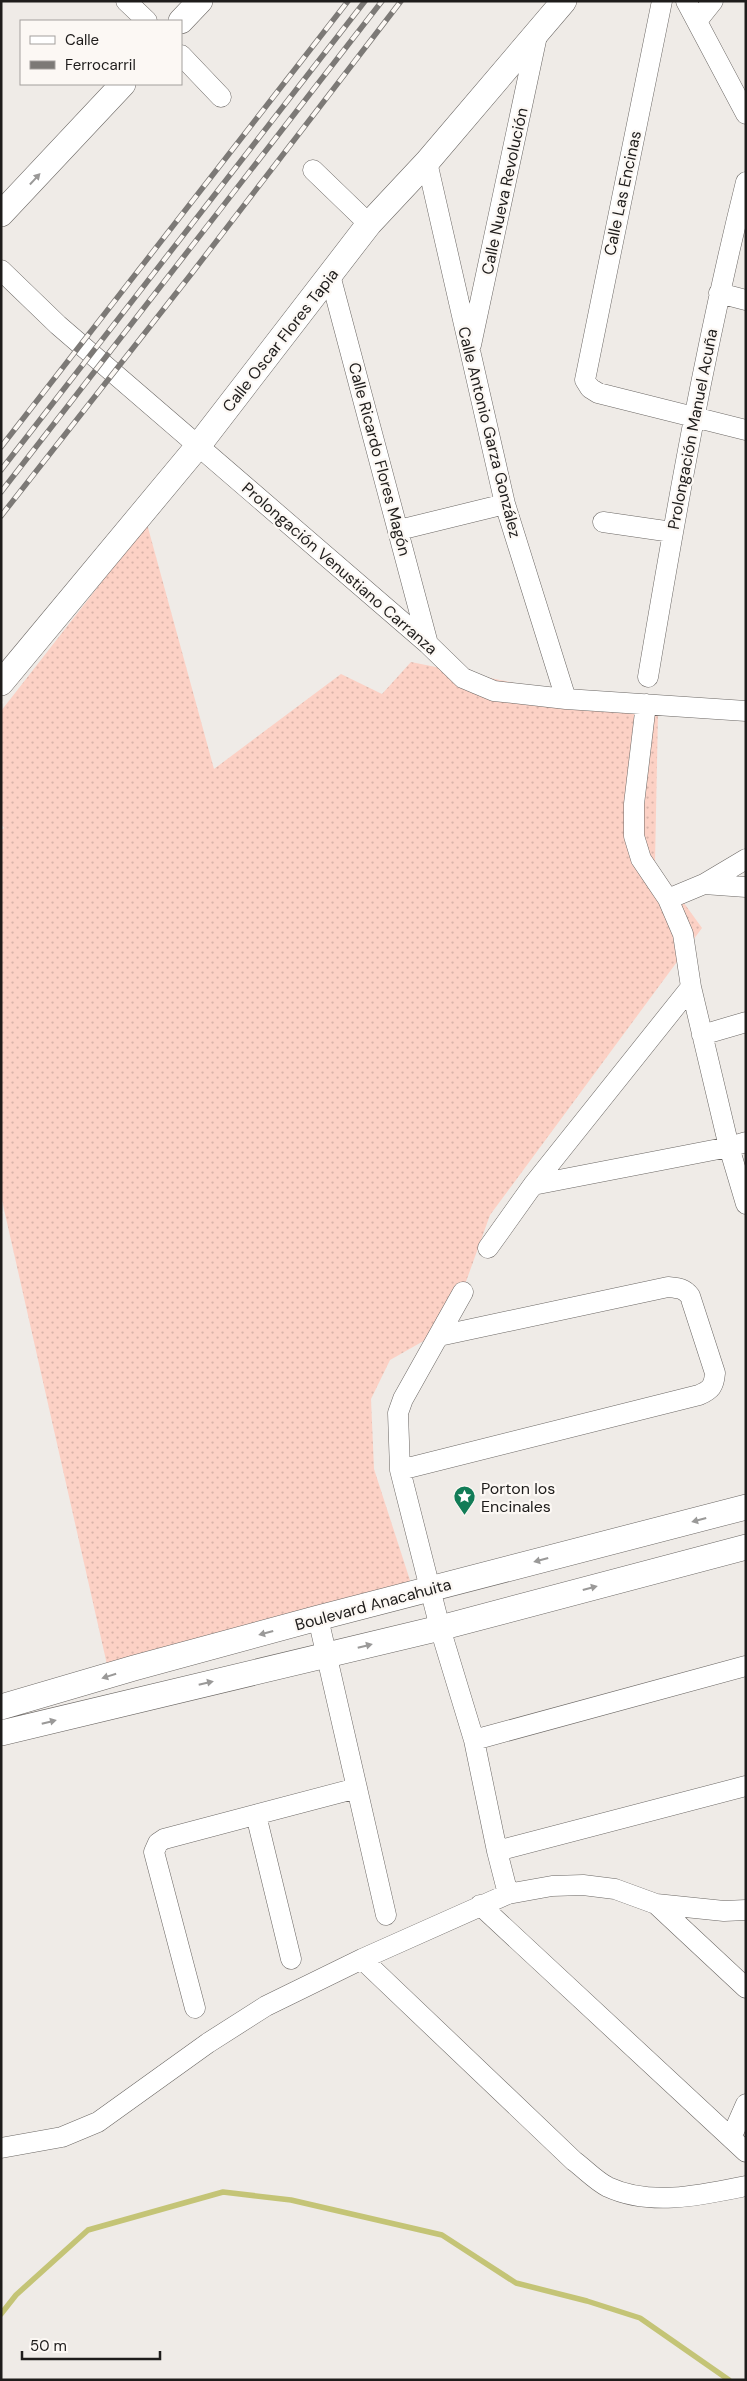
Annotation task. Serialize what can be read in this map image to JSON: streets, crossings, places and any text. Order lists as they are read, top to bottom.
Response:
{
  "streets": {
    "street": [
      "Calle Nueva Revolución",
      "Calle Las Encinas",
      "Calle Oscar Flores Tapia",
      "Prolongación Manuel Acuña",
      "Calle Antonio Garza González",
      "Calle Ricardo Flores Magón",
      "Prolongación Venustiano Carranza",
      "Boulevard Anacahuita"
    ]
  },
  "crossings": [
    ["Calle Nueva Revolución", "Calle Oscar Flores Tapia"],
    ["Calle Nueva Revolución", "Calle Antonio Garza González"],
    ["Calle Las Encinas", "Prolongación Manuel Acuña"],
    ["Calle Oscar Flores Tapia", "Calle Antonio Garza González"],
    ["Calle Oscar Flores Tapia", "Calle Ricardo Flores Magón"],
    ["Calle Oscar Flores Tapia", "Prolongación Venustiano Carranza"],
    ["Calle Antonio Garza González", "Prolongación Venustiano Carranza"],
    ["Calle Ricardo Flores Magón", "Prolongación Venustiano Carranza"]
  ],
  "places": {
    "place": ["Porton los Encinales"]
  },
  "legend": ["Calle", "Ferrocarril"],
  "scale_bar": "50 m"
}
